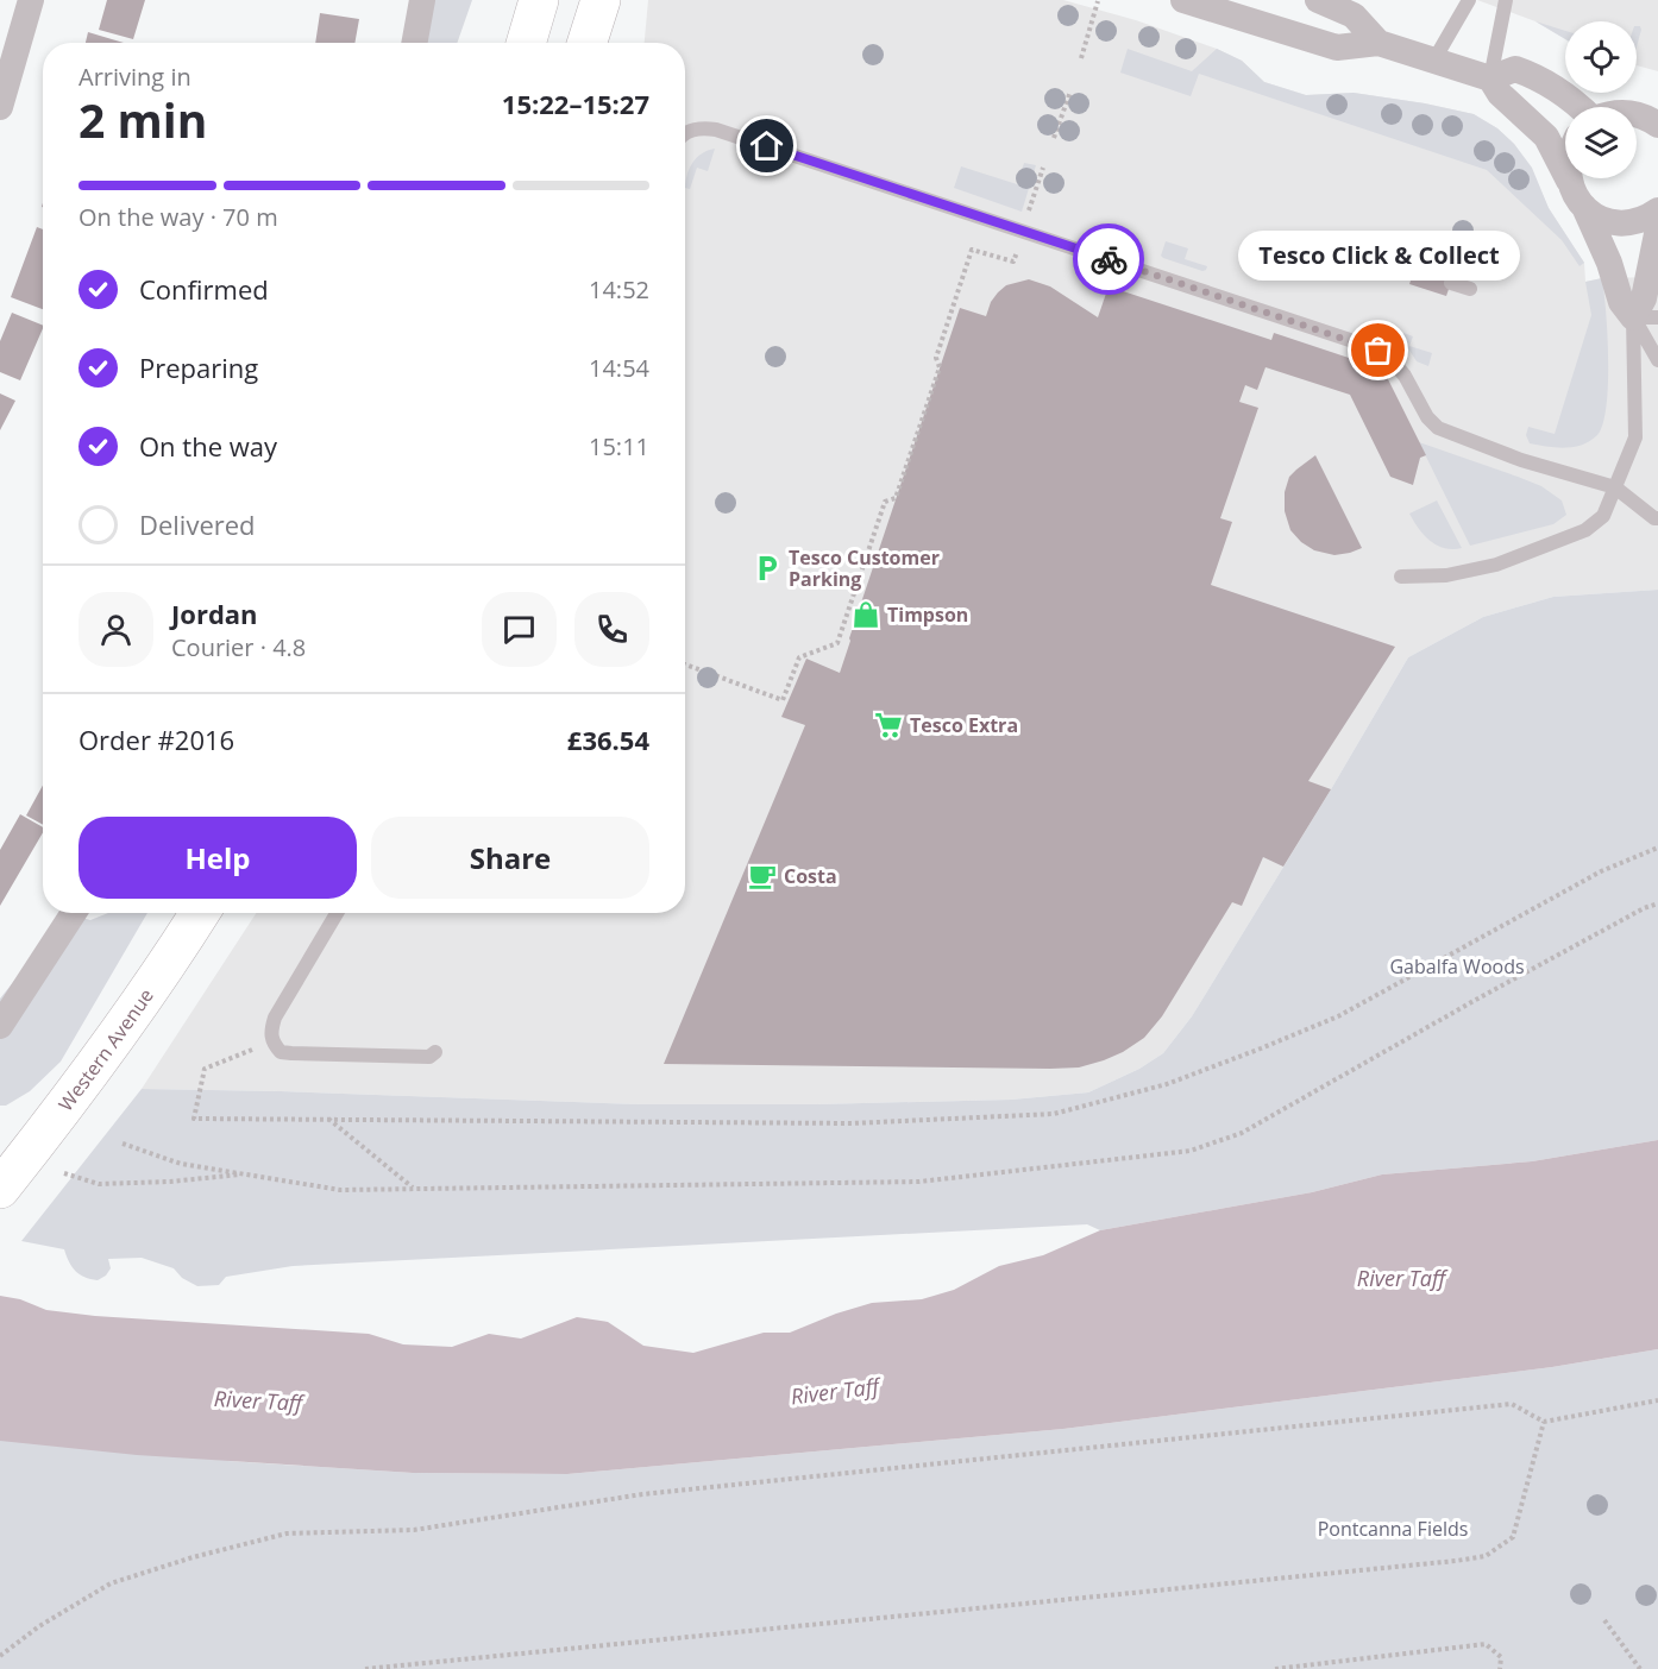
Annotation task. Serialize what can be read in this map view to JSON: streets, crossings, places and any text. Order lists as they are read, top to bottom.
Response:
{
  "streets": {
    "highway": ["Western Avenue"]
  },
  "water": ["River Taff"],
  "parks": ["Gabalfa Woods", "Pontcanna Fields"],
  "places": {
    "other": ["Tesco Click & Collect"],
    "parking": ["Tesco Customer Parking"],
    "shop": ["Timpson"],
    "supermarket": ["Tesco Extra"],
    "cafe": ["Costa"]
  },
  "page": {
    "heading": ["2 min", "Arriving in", "15:22–15:27"],
    "panel": [
      "Jordan",
      "Courier · 4.8",
      "Order #2016",
      "£36.54"
    ],
    "bar": "On the way · 70 m",
    "bubble": "Tesco Click & Collect",
    "list": [
      ["Confirmed", "14:52"],
      ["Preparing", "14:54"],
      ["On the way", "15:11"],
      "Delivered"
    ],
    "buttons": ["Help", "Share"]
  }
}
